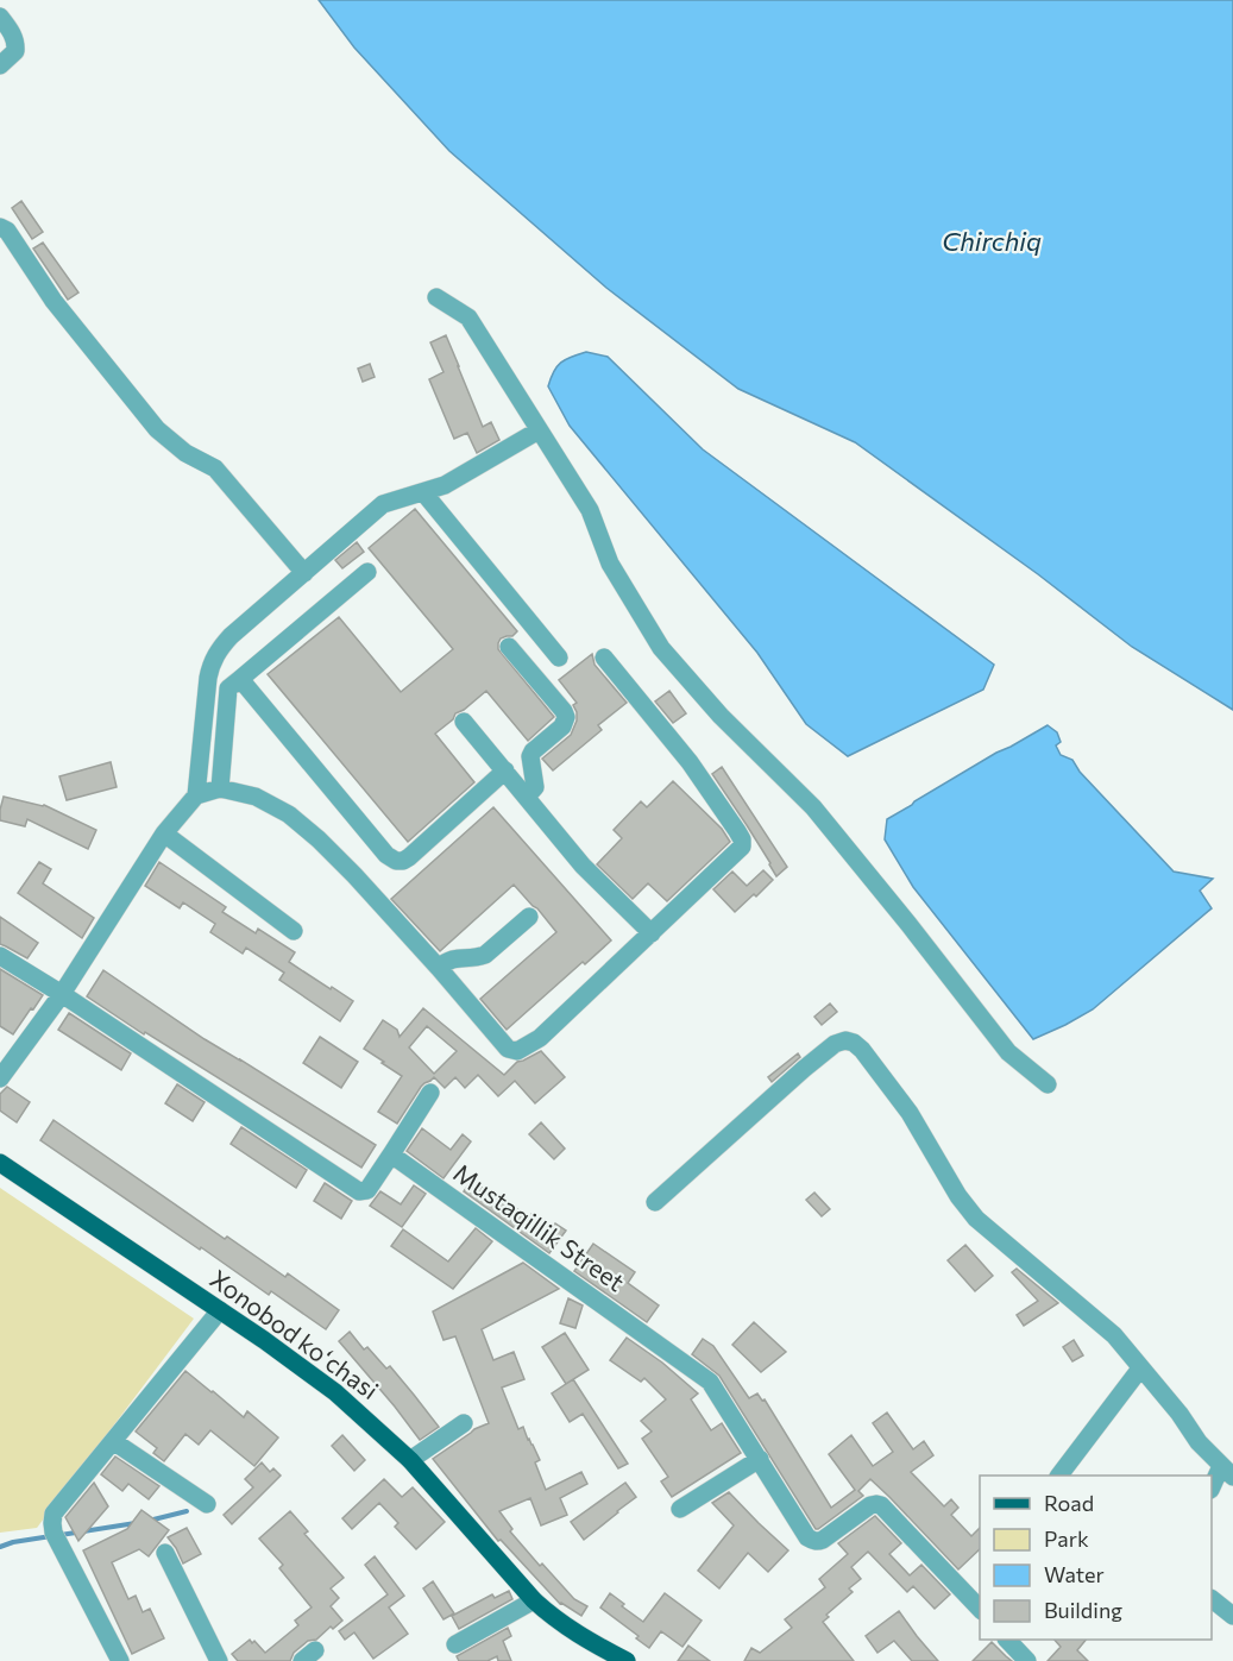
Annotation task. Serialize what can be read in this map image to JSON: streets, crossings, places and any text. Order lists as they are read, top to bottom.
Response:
{
  "streets": {
    "main road": ["Xonobod koʻchasi"],
    "street": ["Mustaqillik Street"]
  },
  "water": ["Chirchiq"],
  "legend": [
    "Road",
    "Park",
    "Water",
    "Building"
  ]
}
